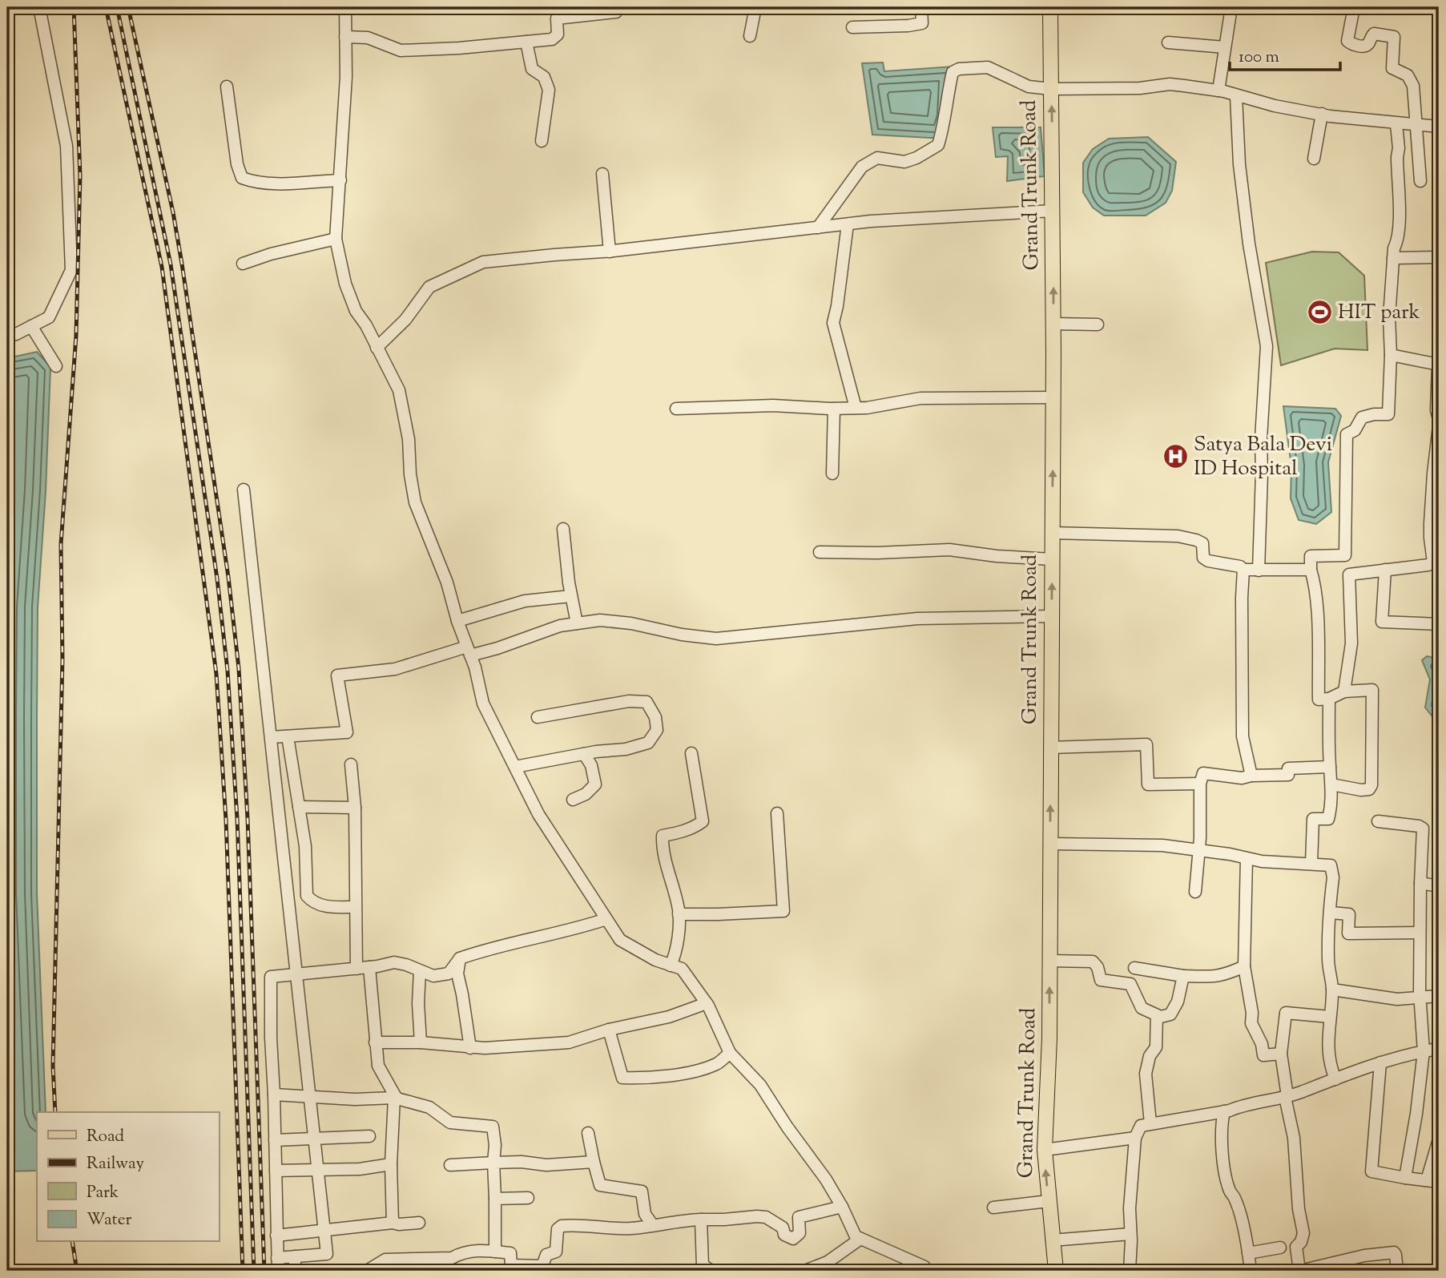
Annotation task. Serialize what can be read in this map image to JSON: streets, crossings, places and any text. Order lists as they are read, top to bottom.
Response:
{
  "streets": {
    "main road": ["Grand Trunk Road"]
  },
  "one_way": ["Grand Trunk Road"],
  "places": {
    "sports": ["HIT park"],
    "hospital": ["Satya Bala Devi ID Hospital"]
  },
  "legend": [
    "Road",
    "Railway",
    "Park",
    "Water"
  ],
  "scale_bar": "100 m"
}
